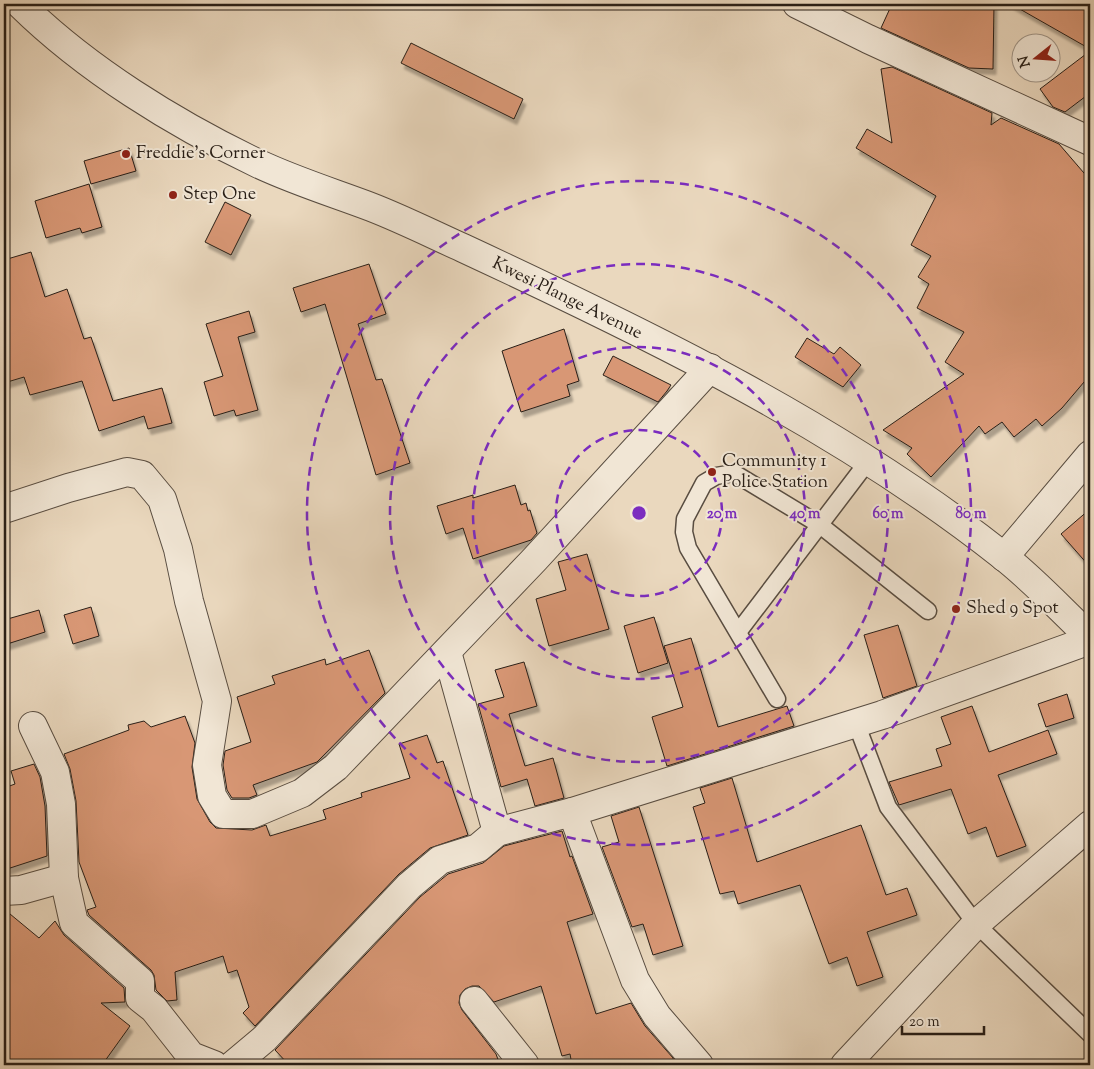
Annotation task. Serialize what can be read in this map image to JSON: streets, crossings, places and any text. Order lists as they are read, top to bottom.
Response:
{
  "streets": {
    "street": ["Kwesi Plange Avenue"]
  },
  "places": [
    "Freddie's Corner",
    "Step One",
    "Community 1 Police Station",
    "Shed 9 Spot"
  ],
  "scale_bar": "20 m",
  "north": "left",
  "rings": [
    "20 m",
    "40 m",
    "60 m",
    "80 m"
  ]
}
